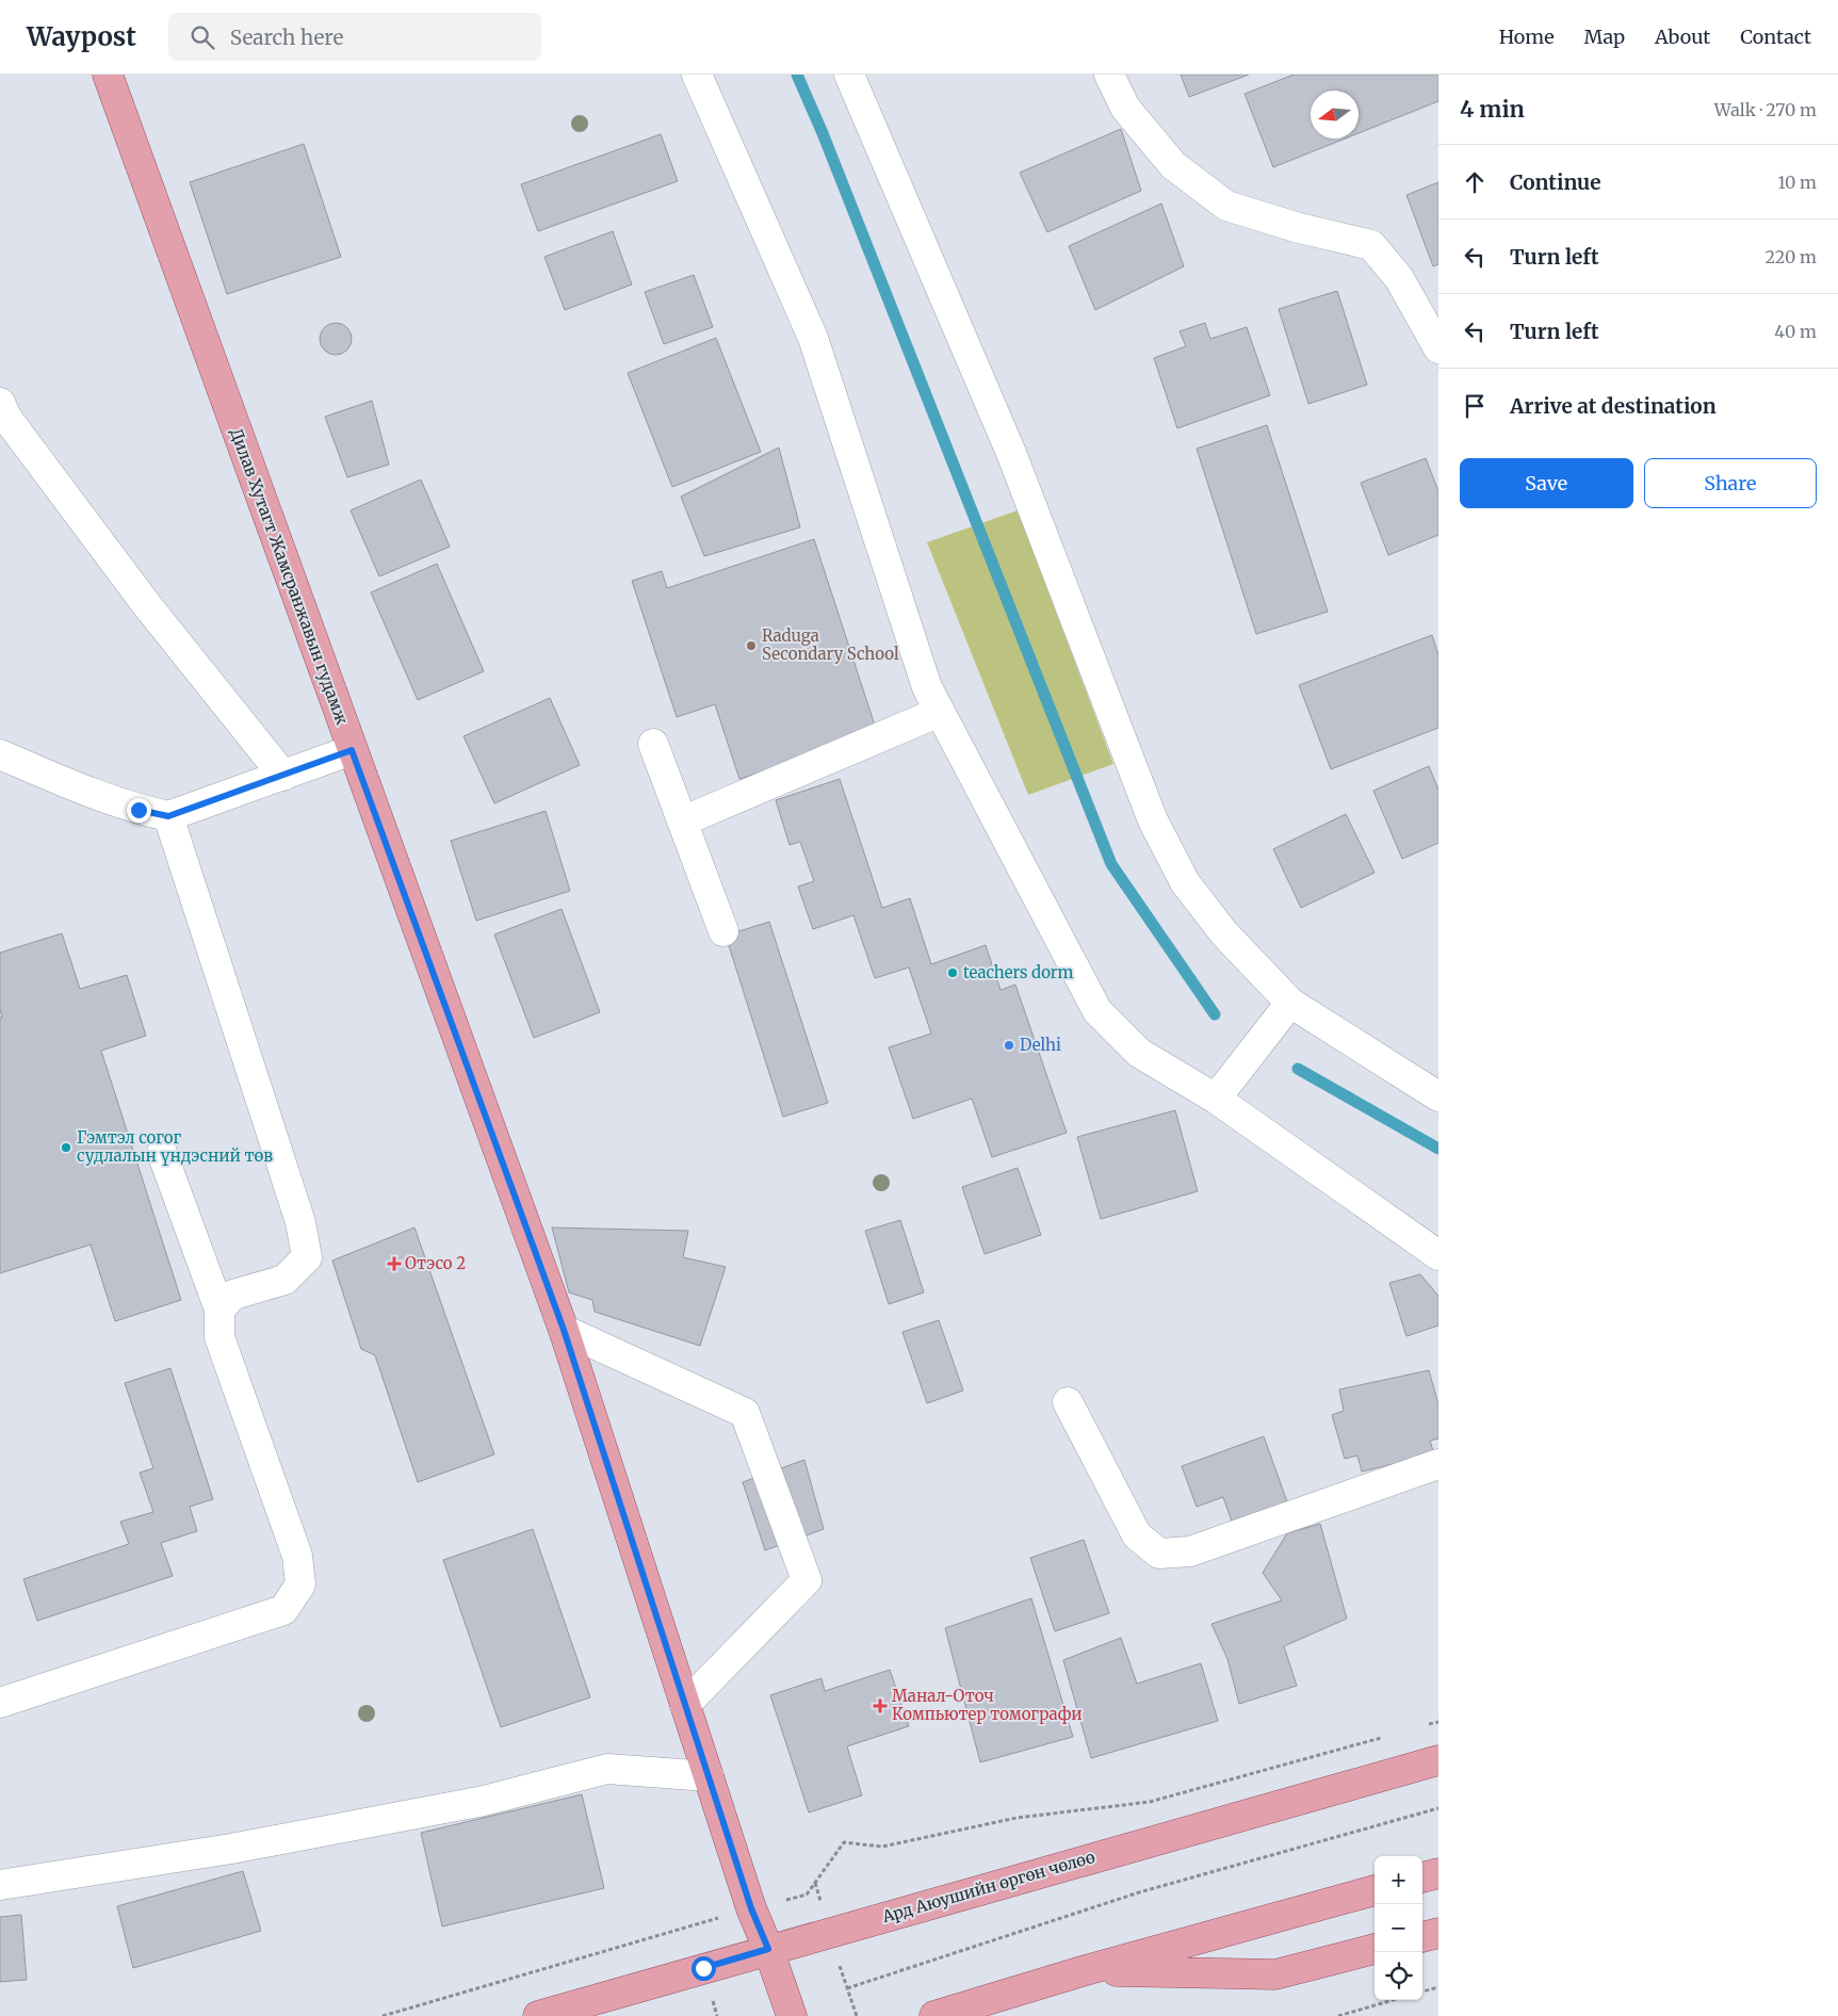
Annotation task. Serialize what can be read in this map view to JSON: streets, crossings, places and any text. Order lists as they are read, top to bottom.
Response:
{
  "streets": {
    "main road": ["Дилав Хутагт Жамсранжавын гудамж", "Ард Аюушийн өргөн чөлөө"]
  },
  "crossings": [
    ["Дилав Хутагт Жамсранжавын гудамж", "Ард Аюушийн өргөн чөлөө"]
  ],
  "places": {
    "other": [
      "Raduga Secondary School",
      "teachers dorm",
      "Delhi",
      "Гэмтэл согог судлалын үндэсний төв"
    ],
    "health": ["Отэсо 2", "Манал-Оточ Компьютер томографи"]
  },
  "north": "left",
  "page": {
    "header": "Waypost",
    "search": "Search here",
    "nav": [
      "Home",
      "Map",
      "About",
      "Contact"
    ],
    "heading": ["4 min", "Walk · 270 m"],
    "list": [
      ["Continue", "10 m"],
      ["Turn left", "220 m"],
      ["Turn left", "40 m"],
      "Arrive at destination"
    ],
    "buttons": ["Save", "Share"],
    "map_buttons": ["+", "−"]
  }
}
